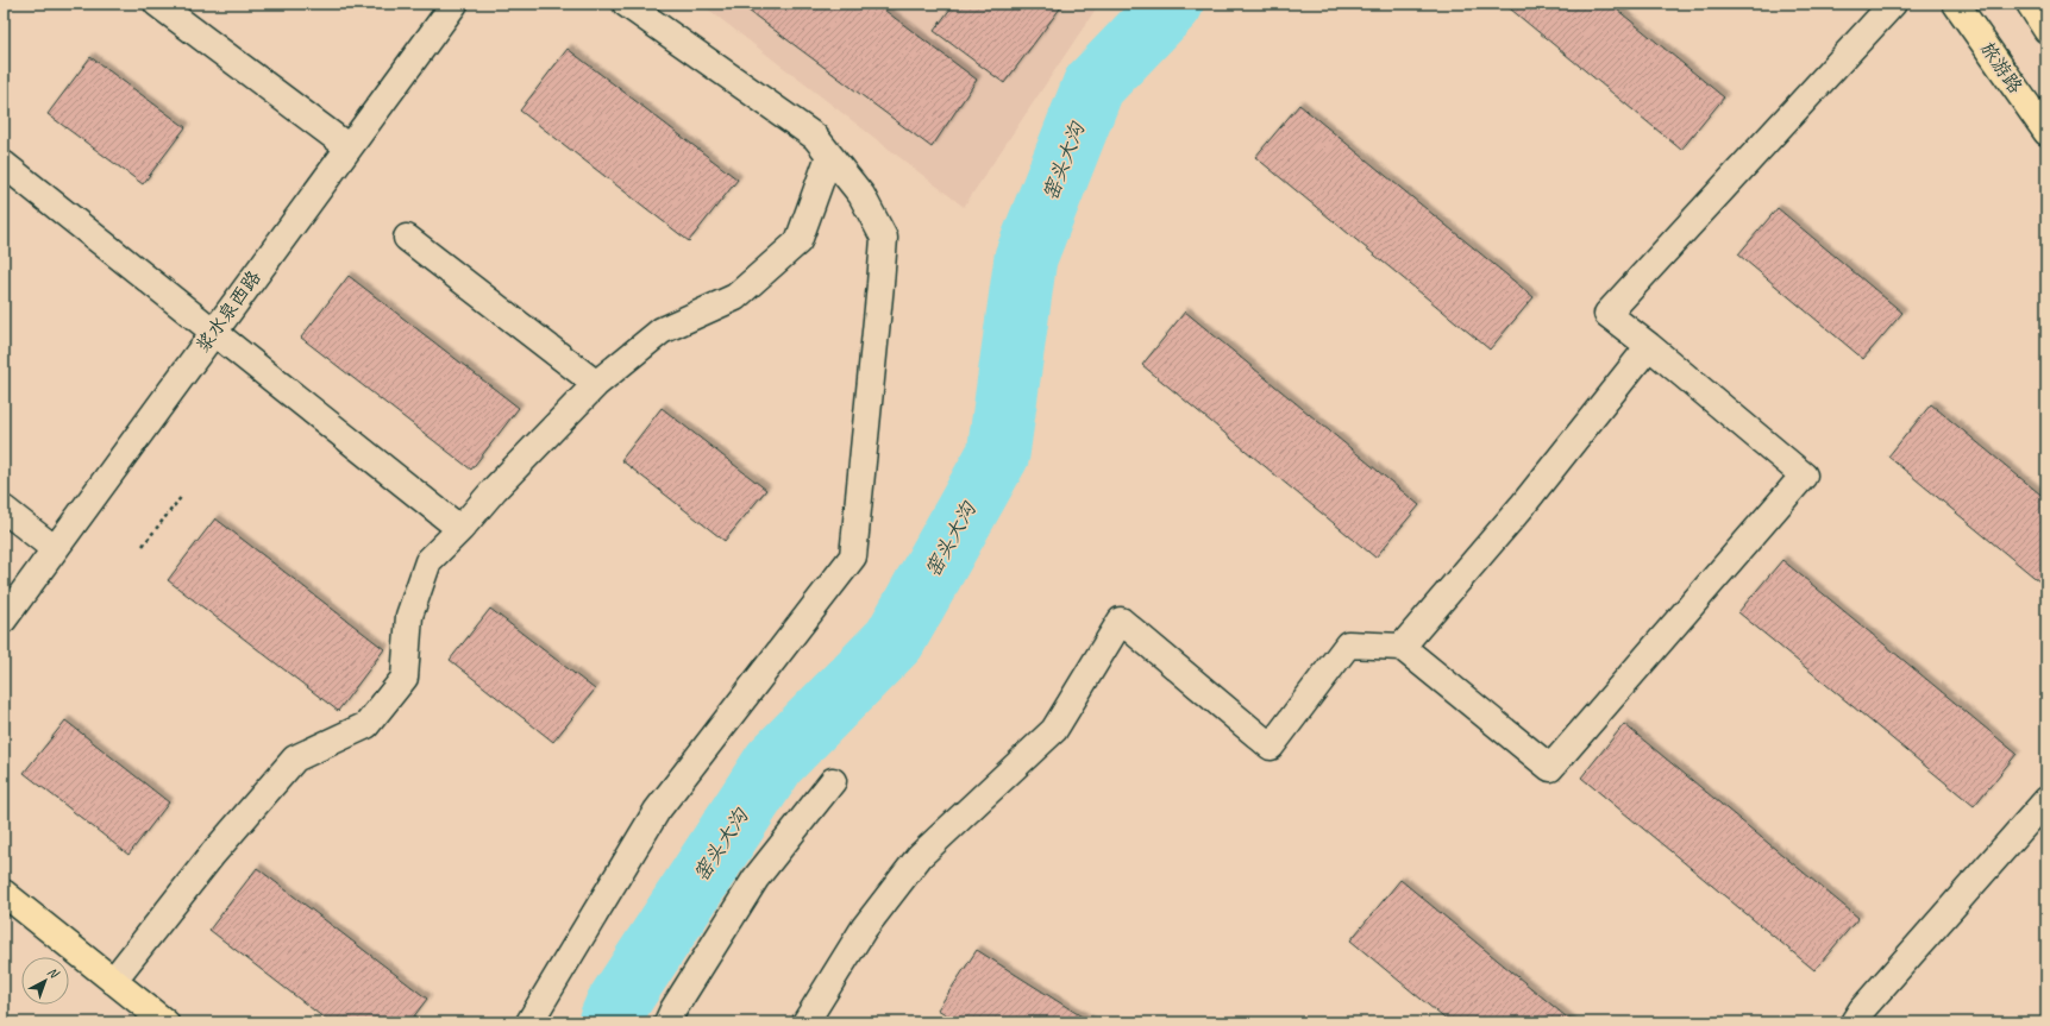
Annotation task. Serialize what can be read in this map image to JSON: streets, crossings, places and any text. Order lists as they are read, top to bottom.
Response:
{
  "streets": {
    "main road": ["旅游路"],
    "street": ["浆水泉西路"]
  },
  "water": ["窑头大沟"],
  "north": "top right"
}
